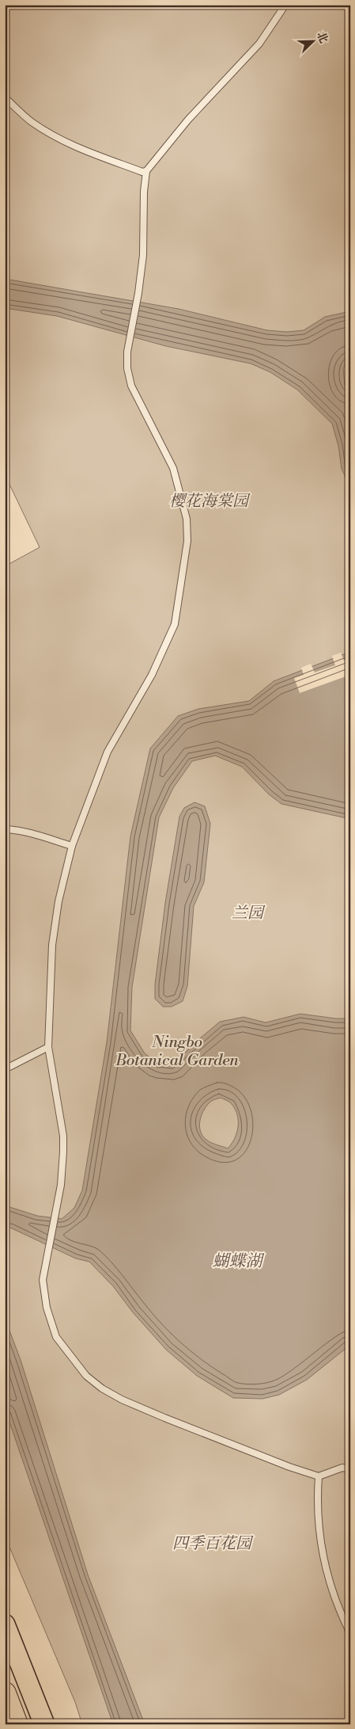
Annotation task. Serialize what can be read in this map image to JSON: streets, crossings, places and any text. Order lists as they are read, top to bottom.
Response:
{
  "water": ["蝴蝶湖"],
  "parks": [
    "樱花海棠园",
    "兰园",
    "Ningbo Botanical Garden",
    "四季百花园"
  ],
  "north": "top right"
}
